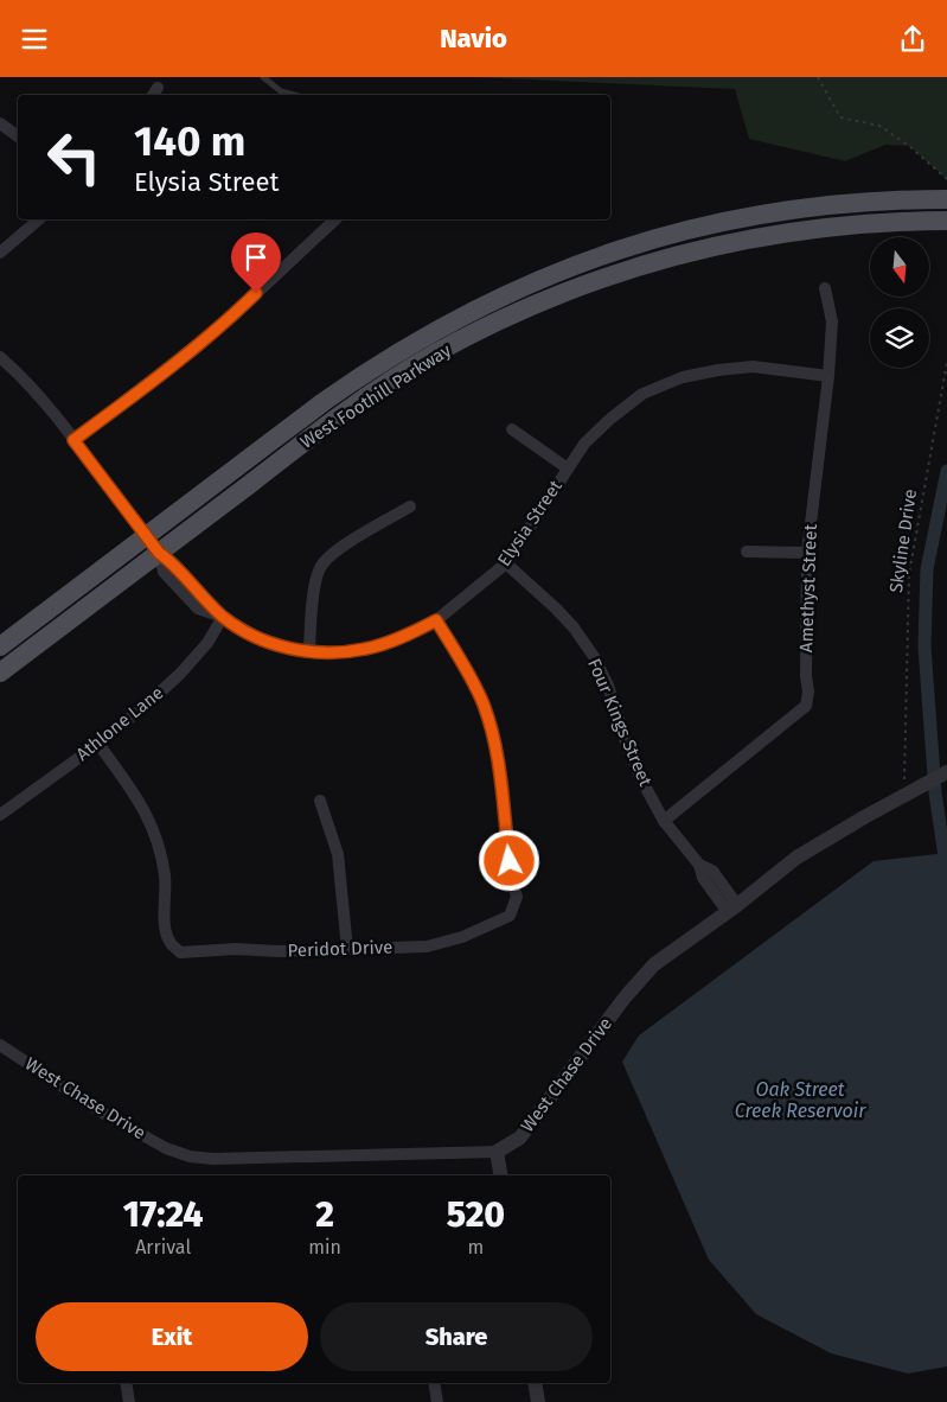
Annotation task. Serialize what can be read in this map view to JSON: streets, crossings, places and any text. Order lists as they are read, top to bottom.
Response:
{
  "streets": {
    "main road": ["West Foothill Parkway"],
    "street": [
      "Elysia Street",
      "Amethyst Street",
      "Four Kings Street",
      "Athlone Lane",
      "Peridot Drive",
      "West Chase Drive"
    ],
    "path": ["Skyline Drive"]
  },
  "crossings": [
    ["West Foothill Parkway", "Elysia Street"],
    ["Elysia Street", "Amethyst Street"],
    ["Elysia Street", "Four Kings Street"],
    ["Elysia Street", "Athlone Lane"],
    ["Elysia Street", "Peridot Drive"],
    ["Skyline Drive", "West Chase Drive"],
    ["Amethyst Street", "Four Kings Street"],
    ["Four Kings Street", "West Chase Drive"],
    ["Athlone Lane", "Peridot Drive"]
  ],
  "water": ["Oak Street Creek Reservoir"],
  "north": "bottom",
  "page": {
    "header": "Navio",
    "turn": ["140 m", "Elysia Street"],
    "eta": [
      "17:24",
      "Arrival",
      "2",
      "min",
      "520",
      "m"
    ],
    "buttons": ["Exit", "Share"]
  }
}
